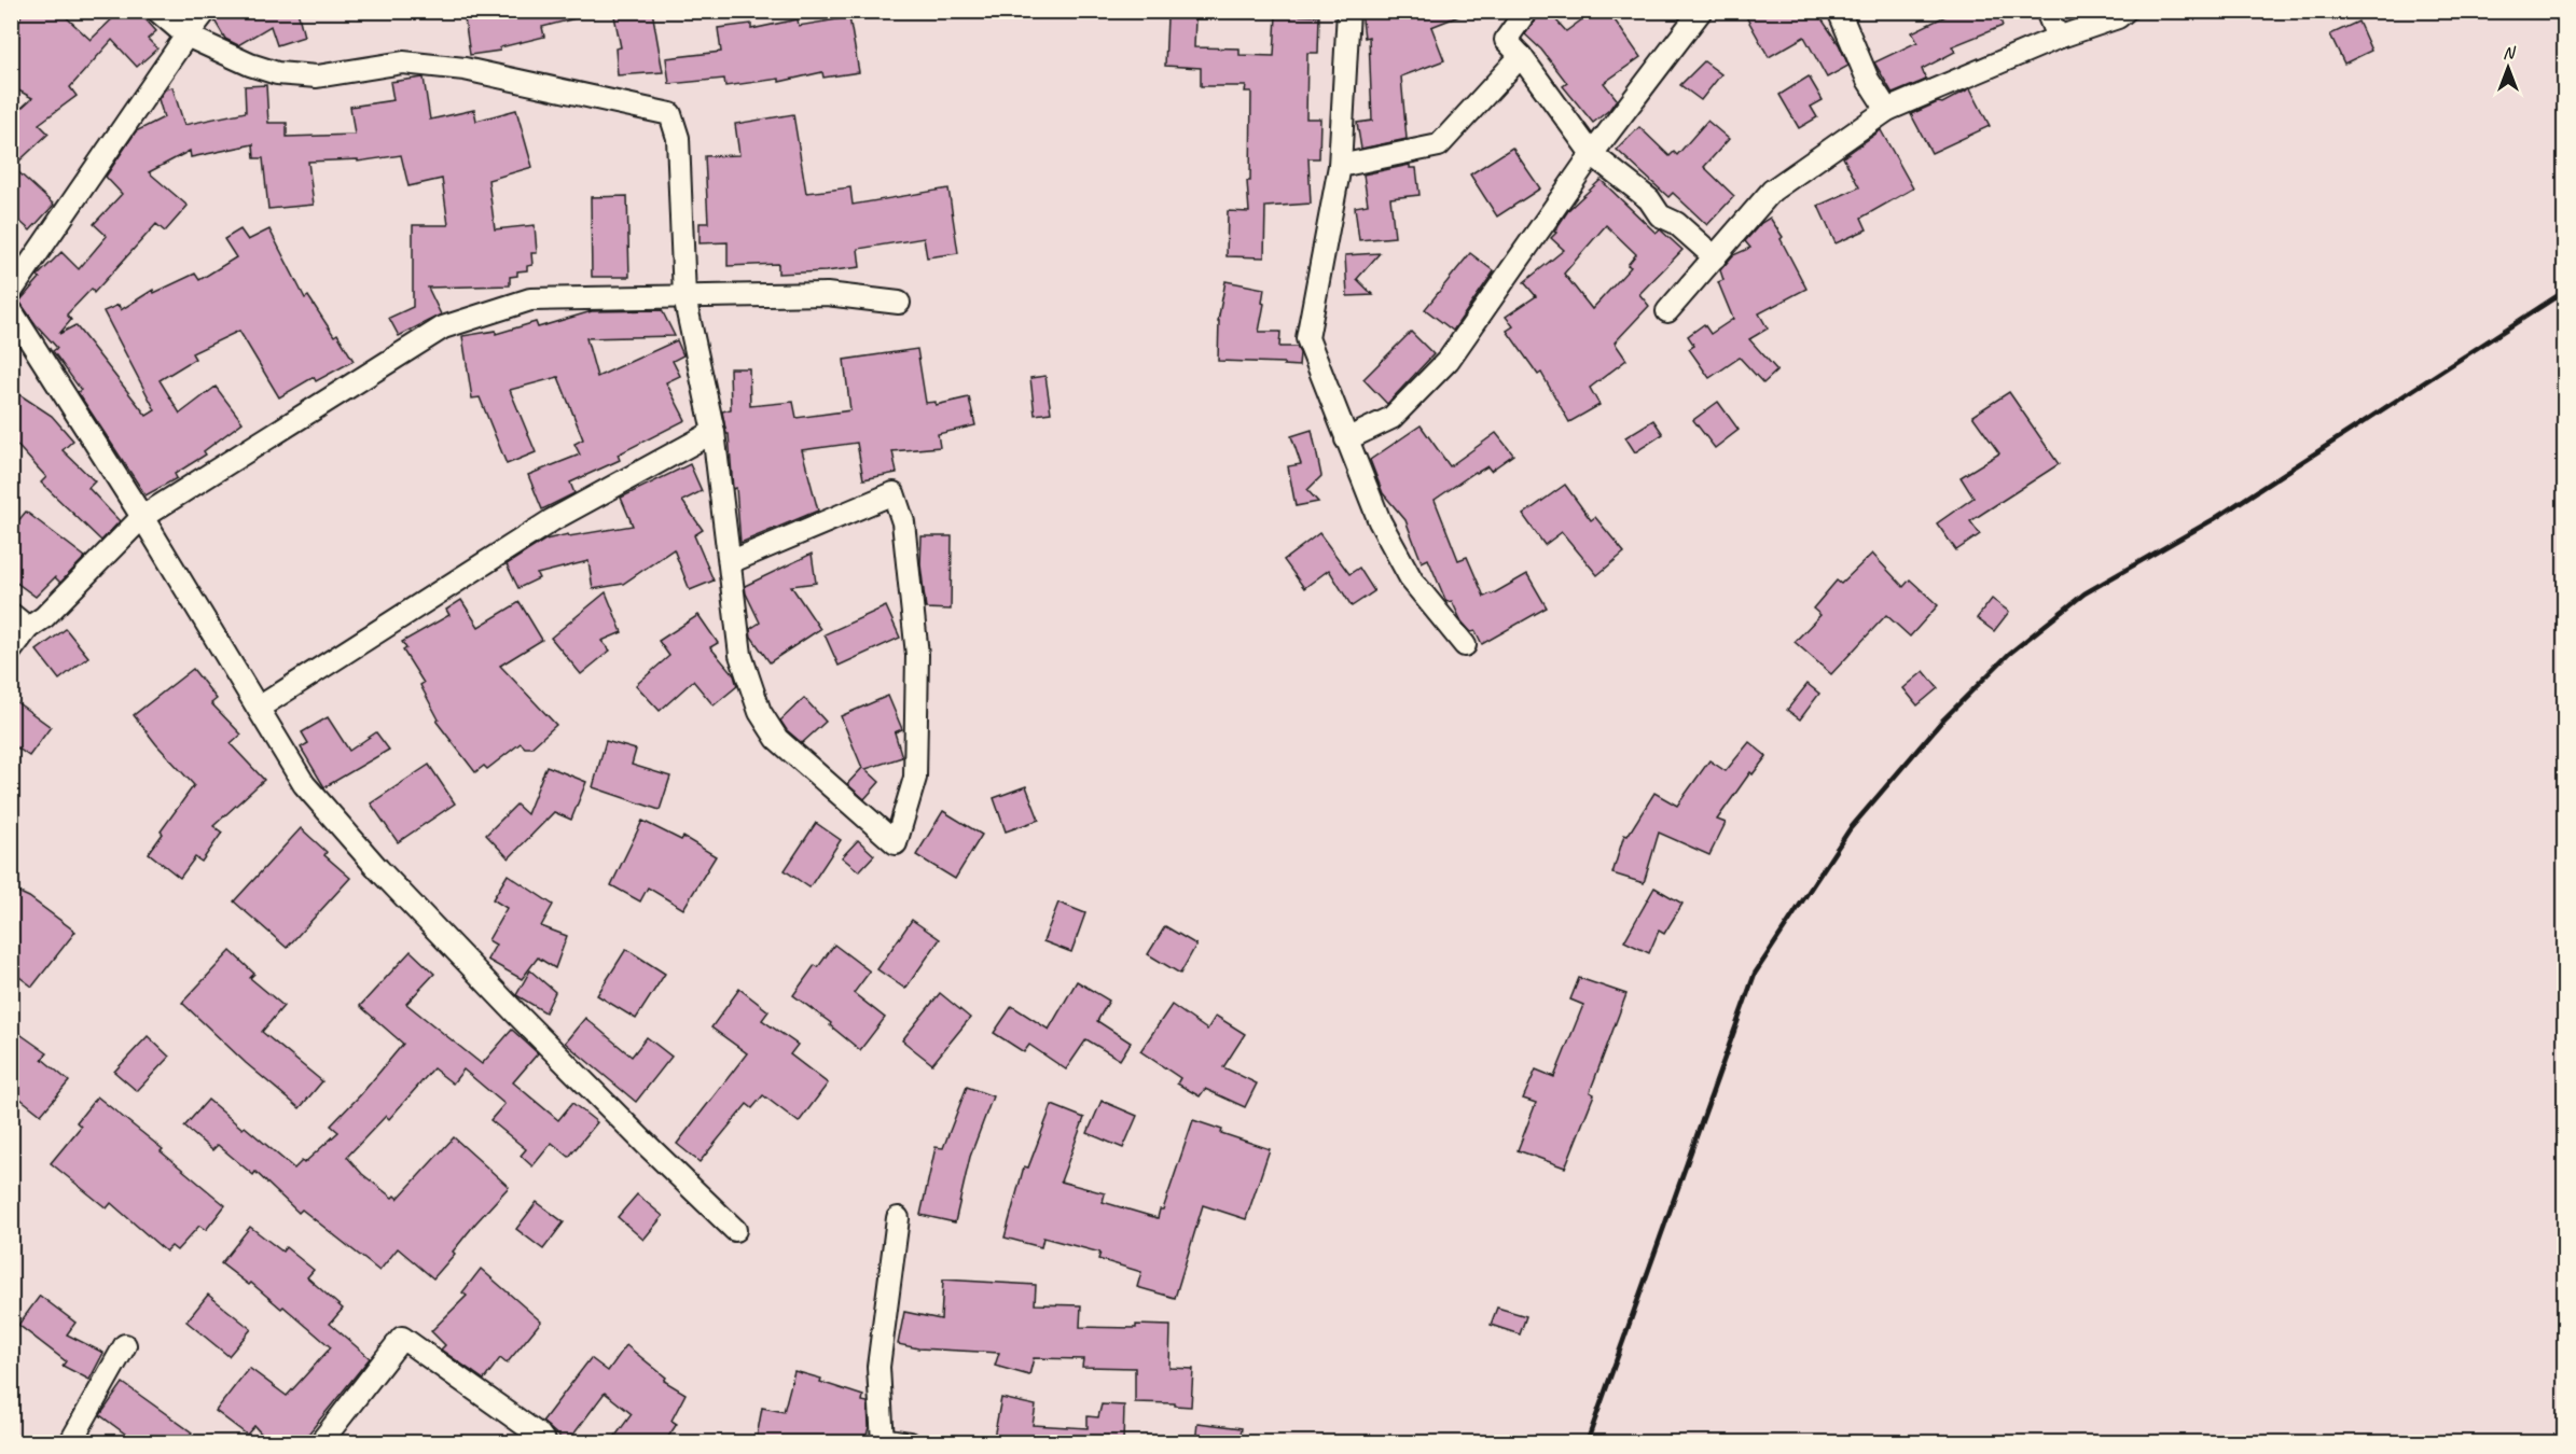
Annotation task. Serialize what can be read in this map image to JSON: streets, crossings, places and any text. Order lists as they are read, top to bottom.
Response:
{
  "north": "top"
}
